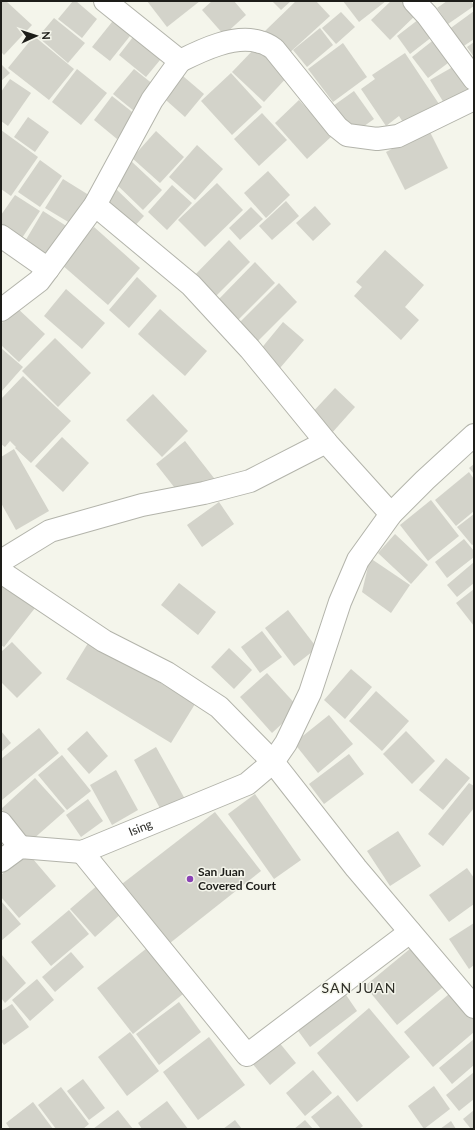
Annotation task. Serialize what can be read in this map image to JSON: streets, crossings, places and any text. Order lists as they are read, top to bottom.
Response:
{
  "streets": {
    "street": ["Ising"]
  },
  "districts": ["SAN JUAN"],
  "places": ["San Juan Covered Court"],
  "north": "right"
}
